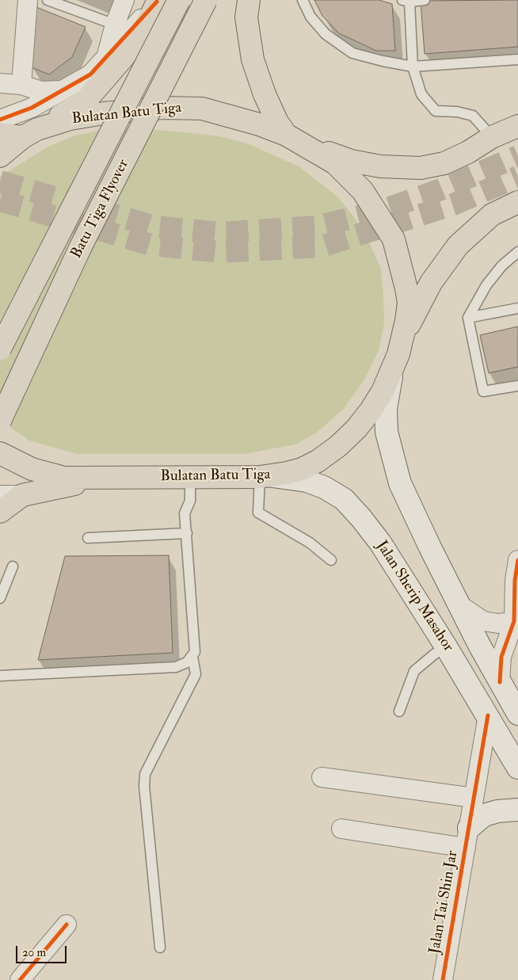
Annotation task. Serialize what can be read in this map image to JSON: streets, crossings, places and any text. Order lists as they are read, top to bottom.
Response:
{
  "streets": {
    "main road": ["Bulatan Batu Tiga", "Batu Tiga Flyover", "Jalan Sherip Masahor"],
    "street": ["Jalan Tai Shin Jar"]
  },
  "crossings": [
    ["Bulatan Batu Tiga", "Jalan Sherip Masahor"],
    ["Jalan Sherip Masahor", "Jalan Tai Shin Jar"]
  ],
  "scale_bar": "20 m"
}
